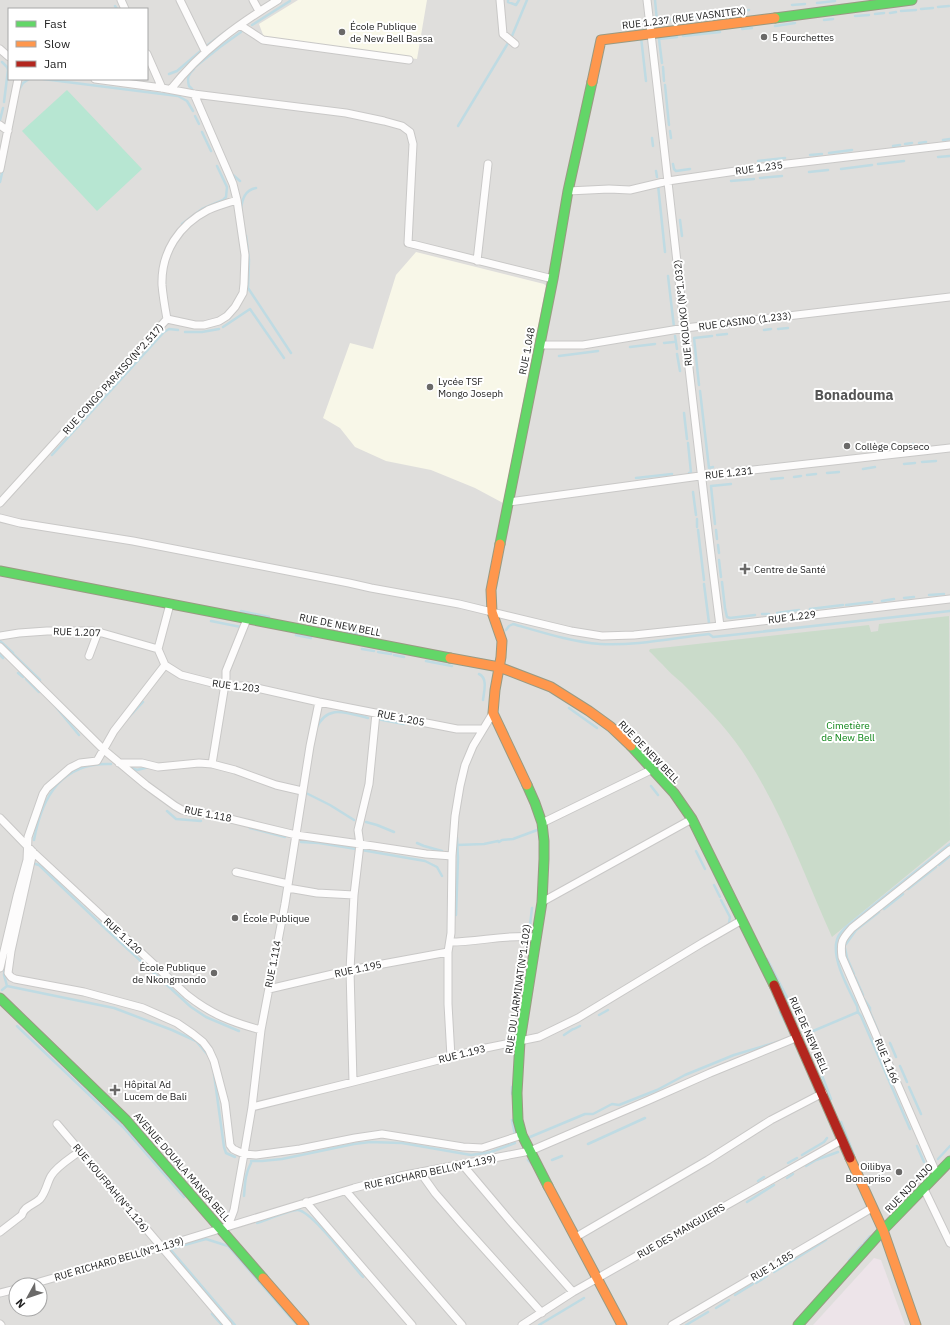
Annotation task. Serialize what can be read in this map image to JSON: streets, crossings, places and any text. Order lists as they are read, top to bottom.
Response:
{
  "streets": {
    "street": [
      "RUE 1.237 (RUE VASNITEX)",
      "RUE 1.235",
      "RUE KOLOKO (N°1.032)",
      "RUE CASINO (1.233)",
      "RUE 1.048",
      "RUE CONGO PARAISO(N°2.517)",
      "RUE 1.231",
      "RUE 1.229",
      "RUE DE NEW BELL",
      "RUE 1.207",
      "RUE 1.203",
      "RUE 1.205",
      "RUE 1.118",
      "RUE 1.120",
      "RUE 1.114",
      "RUE 1.195",
      "RUE DU LARMINAT(N°1.102)",
      "RUE 1.193",
      "RUE 1.166",
      "AVENUE DOUALA MANGA BELL",
      "RUE RICHARD BELL(N°1.139)",
      "RUE KOUFRAH(N°1.126)",
      "RUE NJO-NJO",
      "RUE DES MANGUIERS",
      "RUE 1.185"
    ]
  },
  "crossings": [
    ["RUE 1.237 (RUE VASNITEX)", "RUE KOLOKO (N°1.032)"],
    ["RUE 1.237 (RUE VASNITEX)", "RUE 1.048"],
    ["RUE 1.235", "RUE KOLOKO (N°1.032)"],
    ["RUE 1.235", "RUE 1.048"],
    ["RUE KOLOKO (N°1.032)", "RUE CASINO (1.233)"],
    ["RUE KOLOKO (N°1.032)", "RUE 1.231"],
    ["RUE KOLOKO (N°1.032)", "RUE 1.229"],
    ["RUE CASINO (1.233)", "RUE 1.048"],
    ["RUE 1.048", "RUE 1.231"],
    ["RUE 1.048", "RUE 1.229"],
    ["RUE 1.048", "RUE DE NEW BELL"],
    ["RUE DE NEW BELL", "RUE 1.193"],
    ["RUE DE NEW BELL", "RUE RICHARD BELL(N°1.139)"],
    ["RUE DE NEW BELL", "RUE NJO-NJO"],
    ["RUE DE NEW BELL", "RUE DES MANGUIERS"],
    ["RUE DE NEW BELL", "RUE 1.185"],
    ["RUE 1.203", "RUE 1.205"],
    ["RUE 1.203", "RUE 1.114"],
    ["RUE 1.205", "RUE 1.114"],
    ["RUE 1.118", "RUE 1.114"],
    ["RUE 1.120", "RUE 1.114"],
    ["RUE 1.114", "RUE 1.195"],
    ["RUE 1.114", "RUE 1.193"],
    ["RUE 1.114", "AVENUE DOUALA MANGA BELL"],
    ["RUE 1.114", "RUE RICHARD BELL(N°1.139)"],
    ["RUE DU LARMINAT(N°1.102)", "RUE 1.193"],
    ["RUE DU LARMINAT(N°1.102)", "RUE RICHARD BELL(N°1.139)"],
    ["RUE DU LARMINAT(N°1.102)", "RUE DES MANGUIERS"],
    ["RUE 1.166", "RUE NJO-NJO"],
    ["AVENUE DOUALA MANGA BELL", "RUE RICHARD BELL(N°1.139)"],
    ["RUE RICHARD BELL(N°1.139)", "RUE KOUFRAH(N°1.126)"]
  ],
  "districts": ["Bonadouma"],
  "parks": ["Cimetière de New Bell"],
  "places": {
    "other": [
      "École Publique de New Bell Bassa",
      "5 Fourchettes",
      "Lycée TSF Mongo Joseph",
      "Collège Copseco",
      "École Publique",
      "École Publique de Nkongmondo",
      "Oilibya Bonapriso"
    ],
    "health": ["Centre de Santé", "Hôpital Ad Lucem de Bali"]
  },
  "legend": ["Fast", "Slow", "Jam"],
  "north": "bottom left"
}
